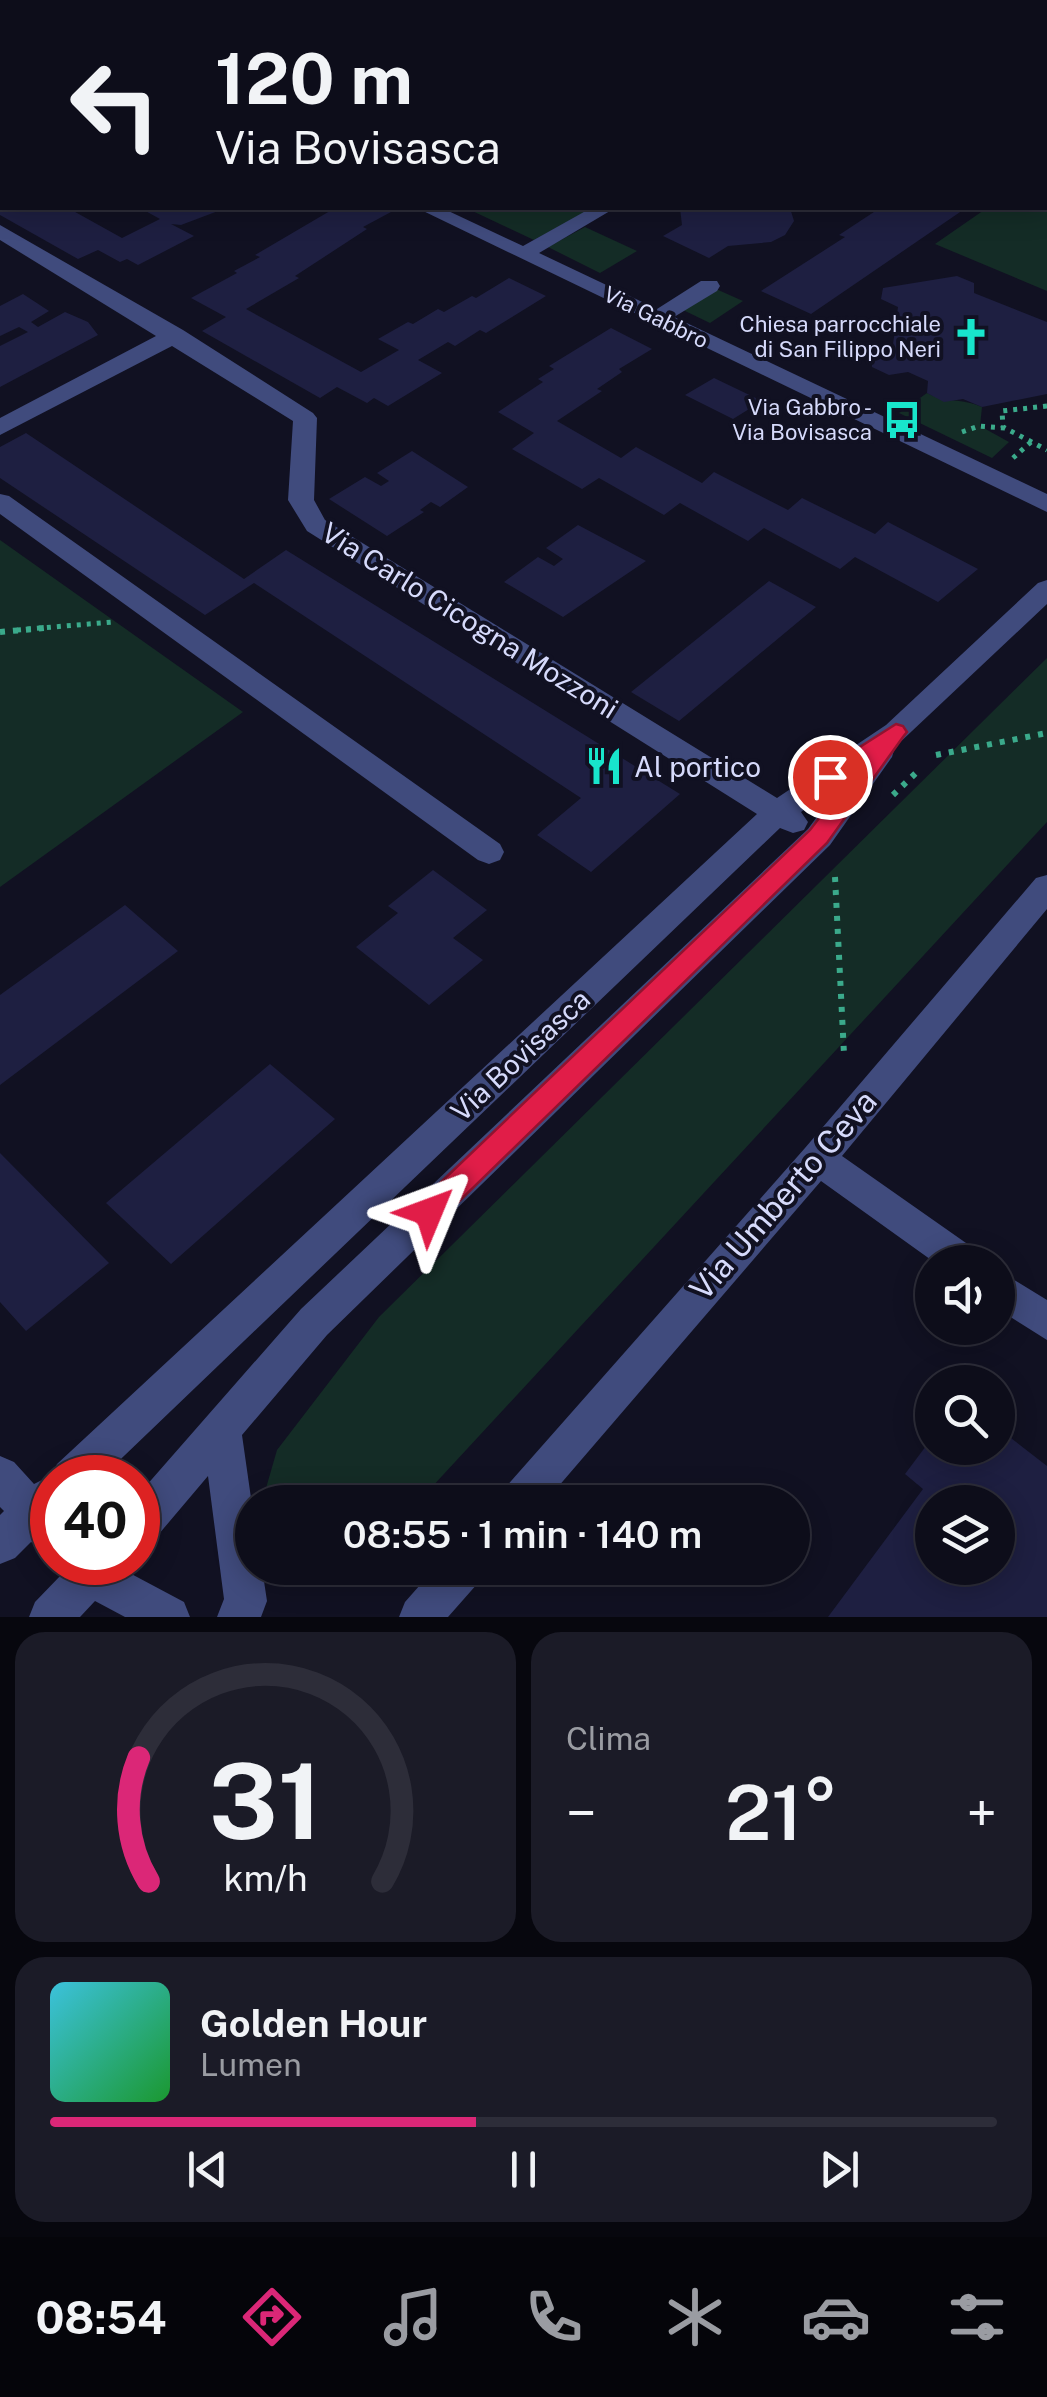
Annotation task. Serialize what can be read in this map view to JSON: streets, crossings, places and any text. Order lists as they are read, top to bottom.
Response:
{
  "streets": {
    "street": [
      "Via Gabbro",
      "Via Carlo Cicogna Mozzoni",
      "Via Bovisasca",
      "Via Umberto Ceva"
    ]
  },
  "crossings": [
    ["Via Carlo Cicogna Mozzoni", "Via Bovisasca"]
  ],
  "places": {
    "church": ["Chiesa parrocchiale di San Filippo Neri"],
    "bus stop": ["Via Gabbro - Via Bovisasca"],
    "restaurant": ["Al portico"]
  },
  "page": {
    "turn": ["120 m", "Via Bovisasca"],
    "limit": "40",
    "trip": "08:55 · 1 min · 140 m",
    "tile": "Clima",
    "heat": ["−", "21°", "+"],
    "song": ["Golden Hour", "Lumen"],
    "tabs": "08:54",
    "gauge": ["31", "km/h"]
  }
}
